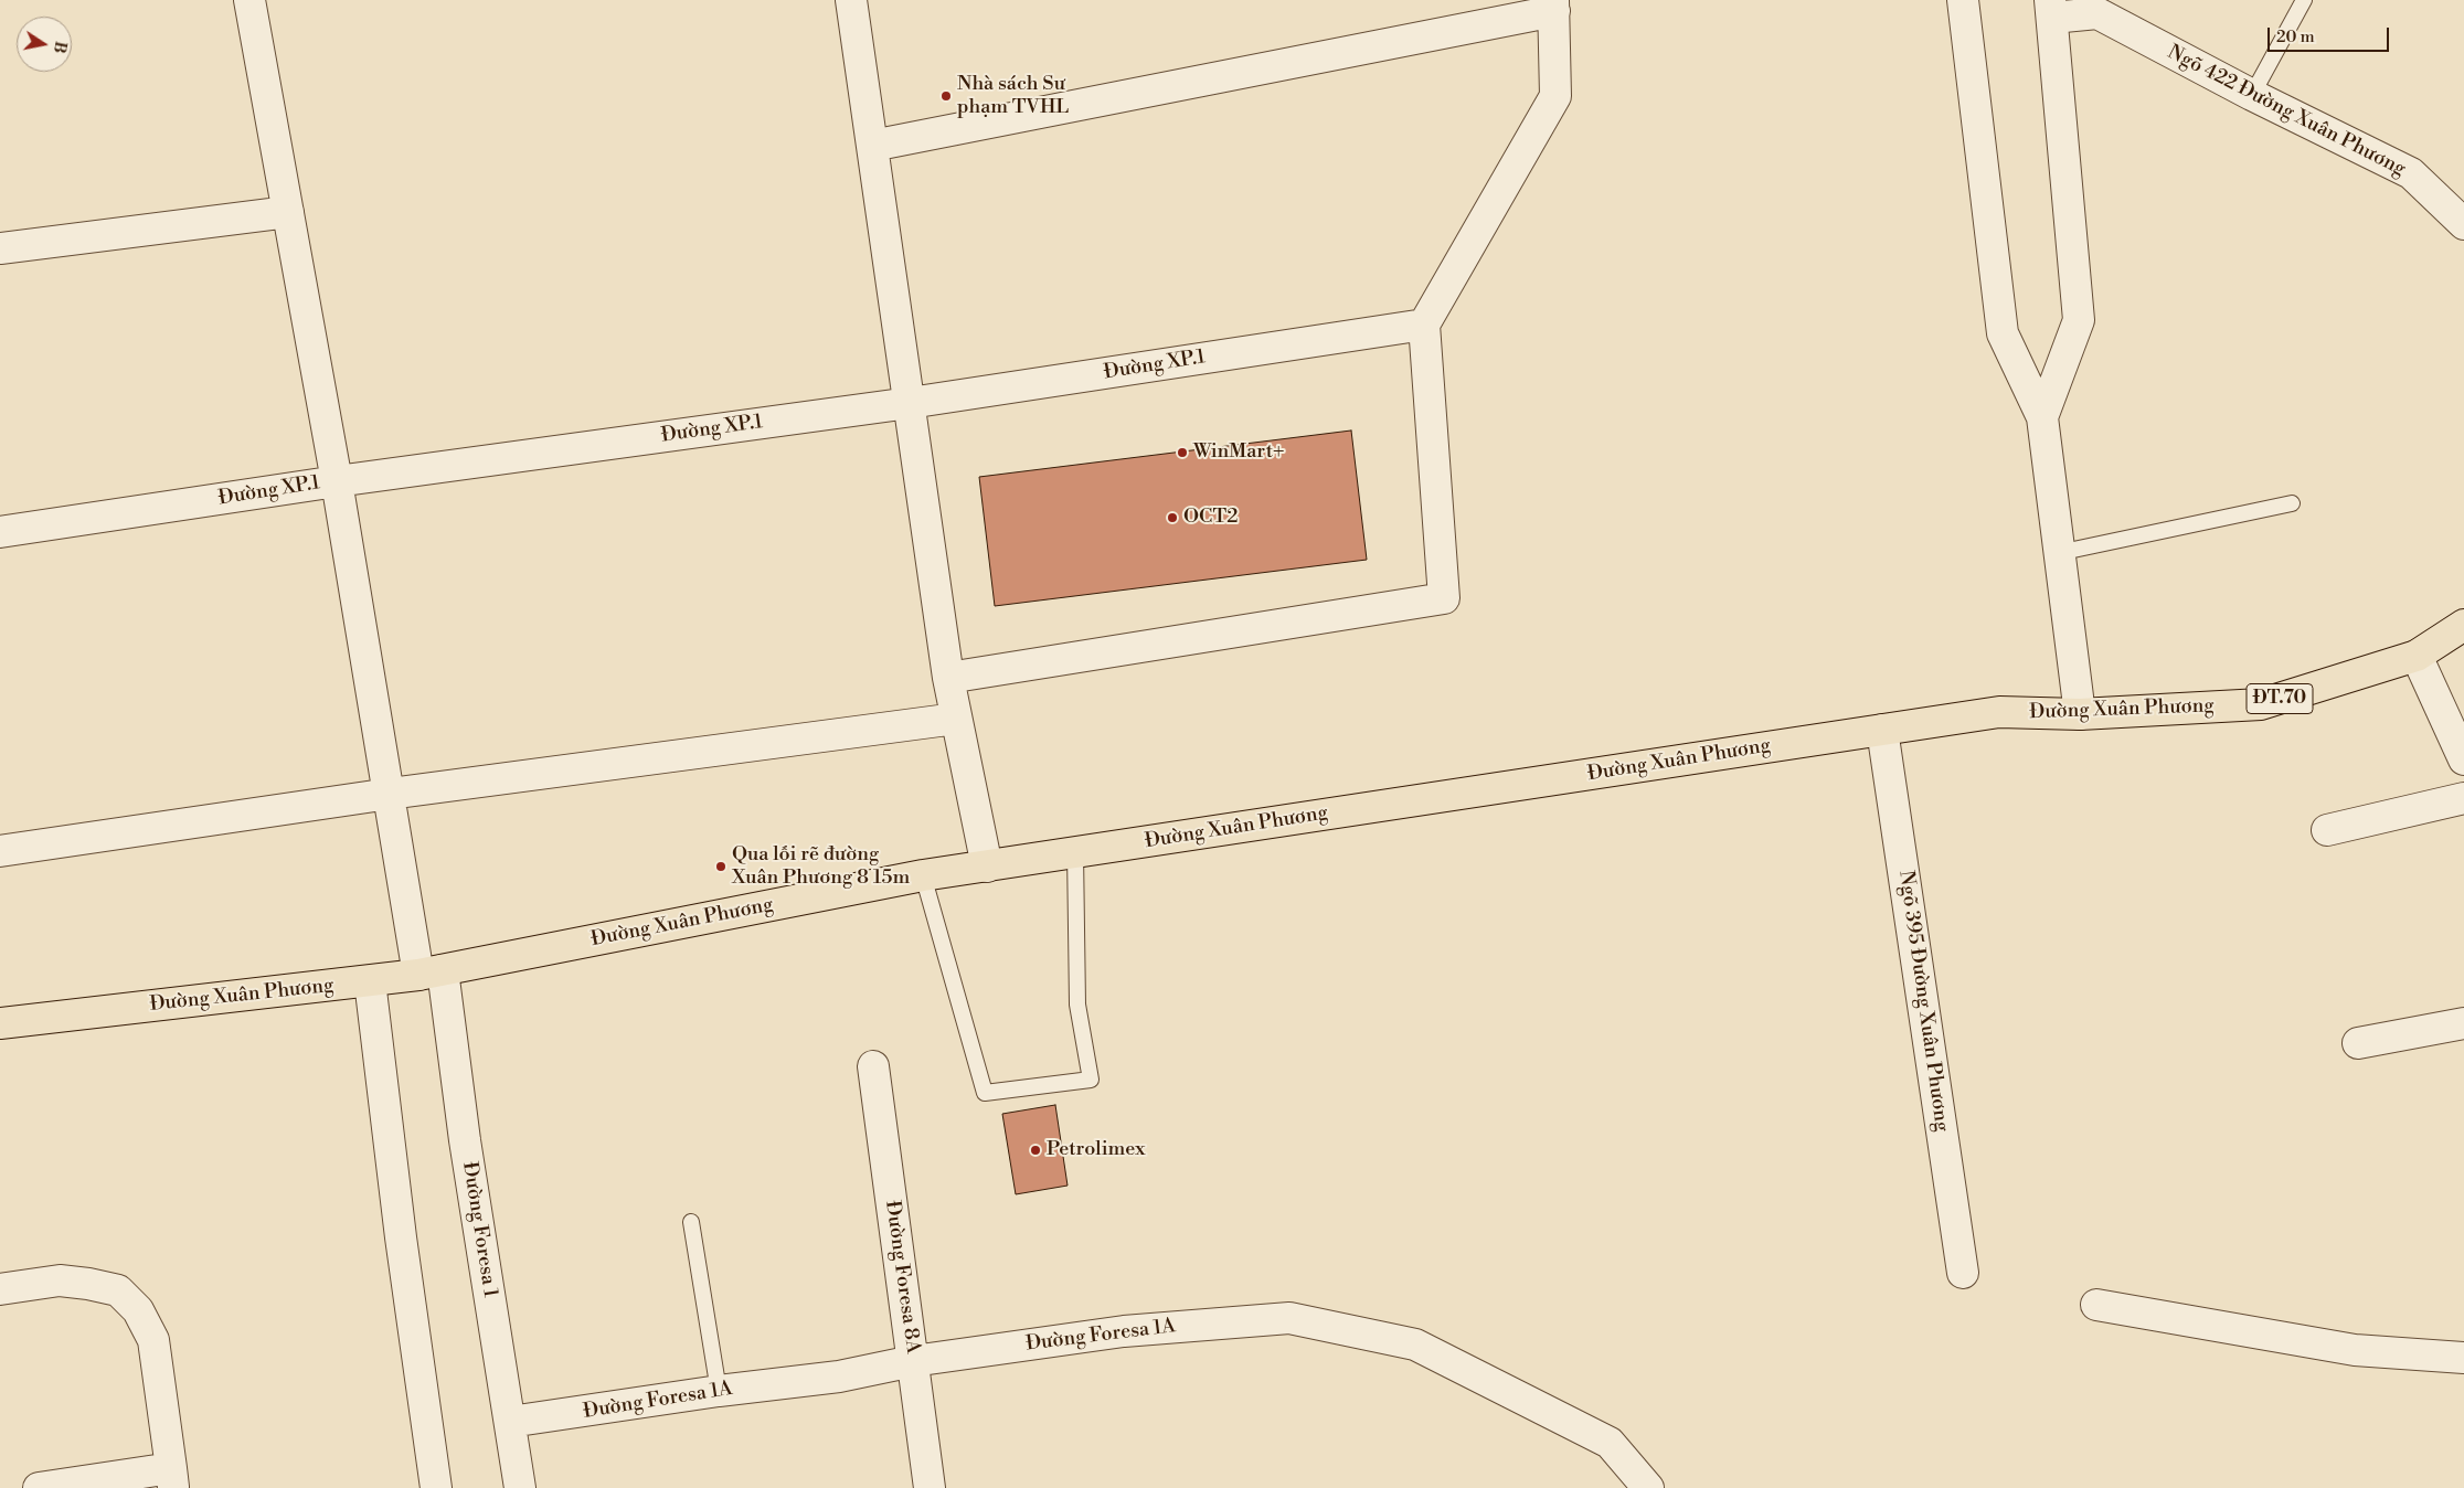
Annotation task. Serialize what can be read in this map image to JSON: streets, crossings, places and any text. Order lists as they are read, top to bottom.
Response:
{
  "streets": {
    "main road": ["ĐT.70", "Đường Xuân Phương"],
    "street": [
      "Ngõ 422 Đường Xuân Phương",
      "Đường XP.1",
      "Ngõ 395 Đường Xuân Phương",
      "Đường Foresa 1",
      "Đường Foresa 8A",
      "Đường Foresa 1A"
    ]
  },
  "crossings": [
    ["Đường XP.1", "Đường Foresa 1"],
    ["Đường Xuân Phương", "Ngõ 395 Đường Xuân Phương"],
    ["Đường Xuân Phương", "Đường Foresa 1"],
    ["Đường Foresa 1", "Đường Foresa 1A"],
    ["Đường Foresa 8A", "Đường Foresa 1A"]
  ],
  "places": [
    "Nhà sách Sư phạm TVHL",
    "WinMart+",
    "OCT2",
    "Qua lối rẽ đường Xuân Phương 8 15m",
    "Petrolimex"
  ],
  "scale_bar": "20 m",
  "north": "right"
}
